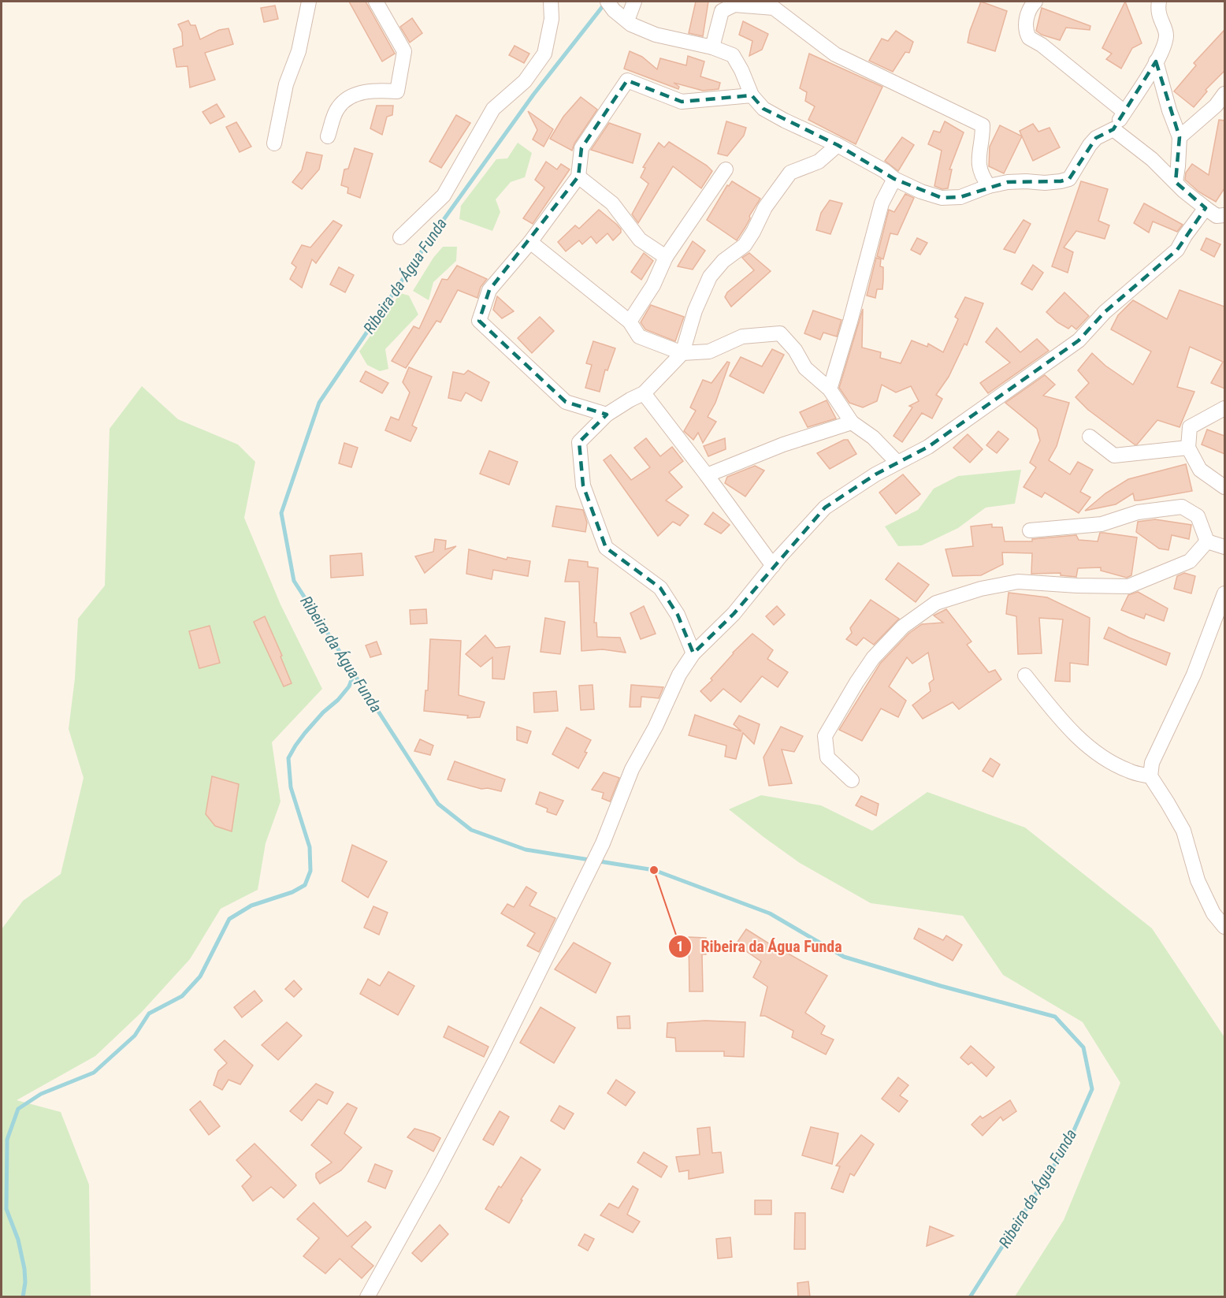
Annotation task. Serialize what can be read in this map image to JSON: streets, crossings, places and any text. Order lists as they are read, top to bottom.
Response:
{
  "water": ["Ribeira da Água Funda"],
  "places": ["Ribeira da Água Funda"]
}
